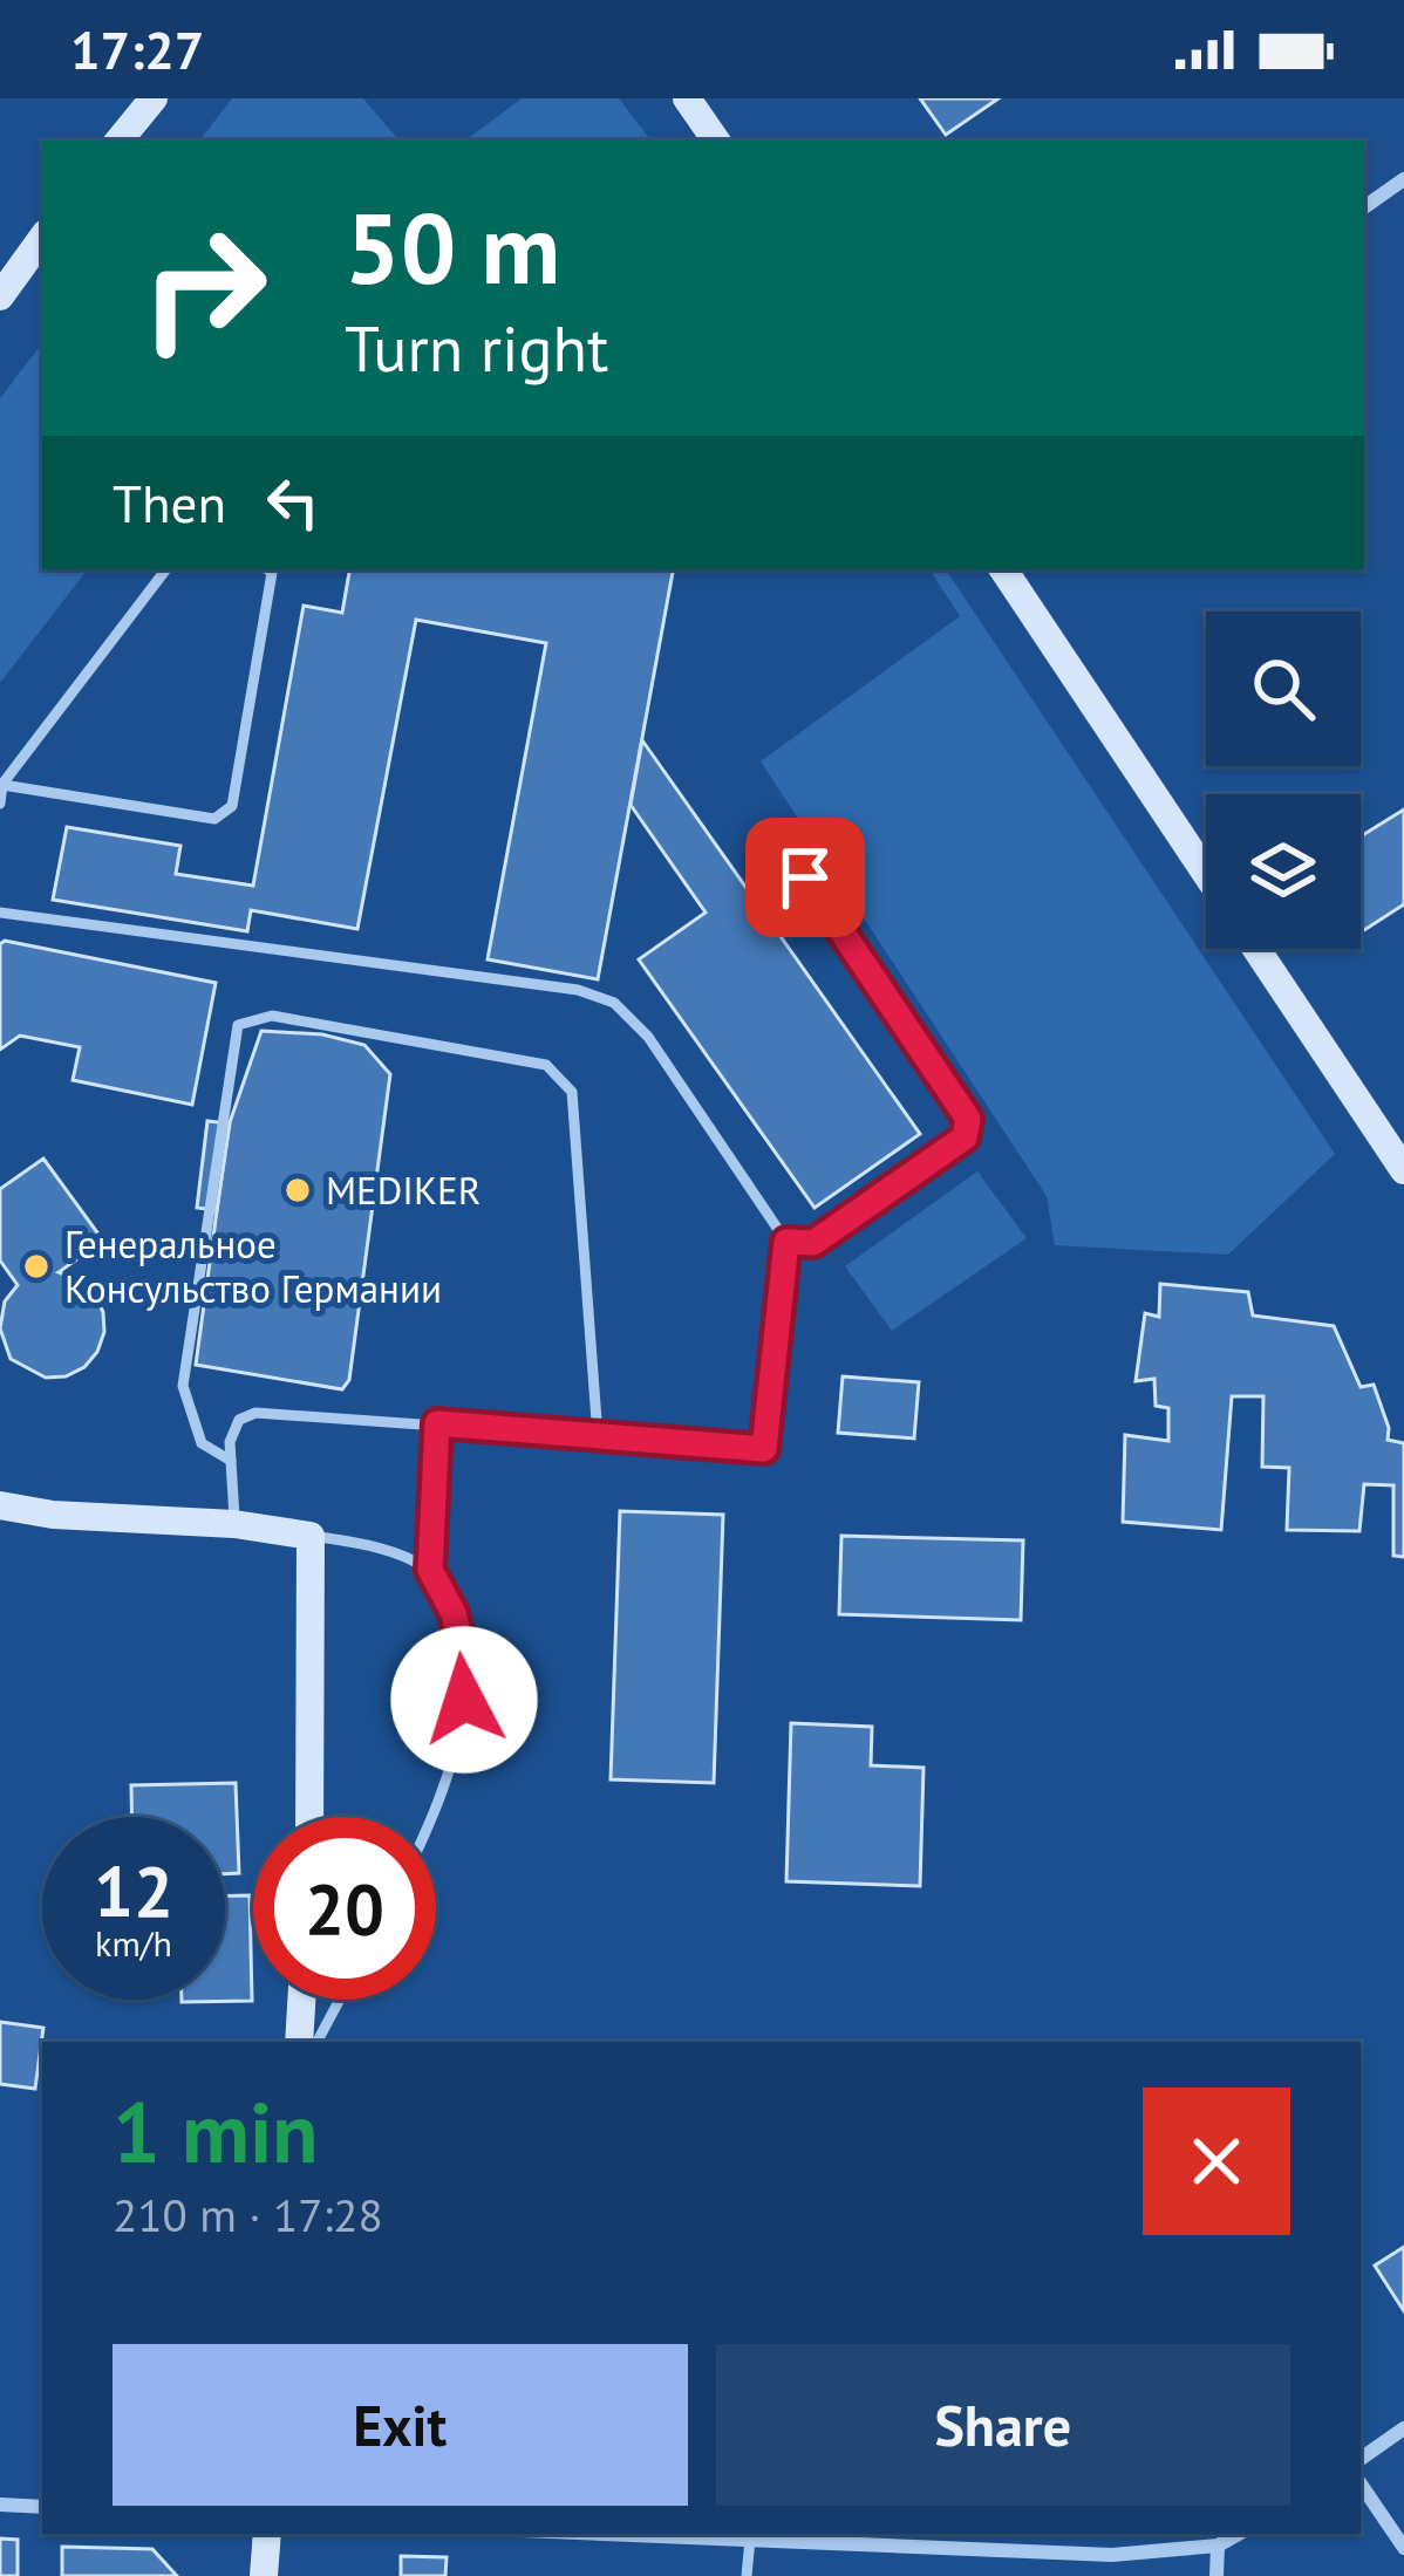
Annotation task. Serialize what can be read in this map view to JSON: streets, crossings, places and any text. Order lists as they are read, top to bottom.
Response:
{
  "places": ["MEDIKER", "Генеральное Консульство Германии"],
  "page": {
    "status": "17:27",
    "turn": ["50 m", "Turn right"],
    "then": "Then",
    "speed": "12 km/h",
    "limit": "20",
    "heading": ["1 min", "210 m · 17:28"],
    "buttons": ["Exit", "Share"]
  }
}
